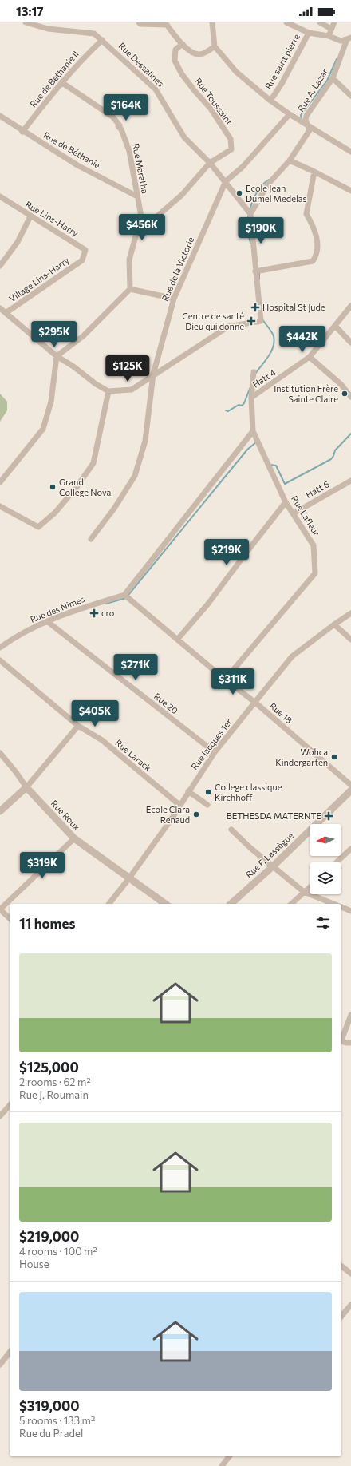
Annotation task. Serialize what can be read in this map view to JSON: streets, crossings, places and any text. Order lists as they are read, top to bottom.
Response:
{
  "streets": {
    "street": [
      "Rue saint pierre",
      "Rue Dessalines",
      "Rue de Béthanie II",
      "Rue A. Lazar",
      "Rue Toussaint",
      "Rue de Béthanie",
      "Rue Maratha",
      "Rue Lins-Harry",
      "Rue de la Victorie",
      "Village Lins-Harry",
      "Hatt 4",
      "Hatt 6",
      "Rue Lafleur",
      "Rue des Nimes",
      "Rue 20",
      "Rue 18",
      "Rue Jacques 1er",
      "Rue Larack",
      "Rue Roux",
      "Rue F. Lassègue"
    ]
  },
  "crossings": [
    ["Rue saint pierre", "Rue A. Lazar"],
    ["Rue Dessalines", "Rue de Béthanie II"],
    ["Rue Dessalines", "Rue Toussaint"],
    ["Rue Dessalines", "Rue de la Victorie"],
    ["Rue de Béthanie II", "Rue de Béthanie"],
    ["Rue de Béthanie II", "Rue Maratha"],
    ["Rue de Béthanie", "Rue Maratha"],
    ["Rue Lins-Harry", "Village Lins-Harry"],
    ["Hatt 4", "Rue Lafleur"],
    ["Hatt 6", "Rue Lafleur"],
    ["Rue Lafleur", "Rue 18"],
    ["Rue des Nimes", "Rue 20"],
    ["Rue des Nimes", "Rue 18"],
    ["Rue 20", "Rue Jacques 1er"],
    ["Rue 18", "Rue Jacques 1er"],
    ["Rue Jacques 1er", "Rue Larack"],
    ["Rue Jacques 1er", "Rue Roux"]
  ],
  "places": {
    "other": [
      "Ecole Jean Dumel Medelas",
      "Institution Frère Sainte Claire",
      "Grand College Nova",
      "Wohca Kindergarten",
      "College classique Kirchhoff",
      "Ecole Clara Renaud"
    ],
    "health": [
      "Hospital St Jude",
      "Centre de santé Dieu qui donne",
      "cro",
      "BETHESDA MATERNTE"
    ]
  },
  "north": "left",
  "page": {
    "status": "13:17",
    "price": [
      "$164K",
      "$456K",
      "$190K",
      "$295K",
      "$442K",
      "$125K",
      "$219K",
      "$271K",
      "$311K",
      "$405K",
      "$319K"
    ],
    "heading": "11 homes",
    "list": [
      {
        "name": "$125,000",
        "note": "2 rooms · 62 m² · Rue J. Roumain"
      },
      {
        "name": "$219,000",
        "note": "4 rooms · 100 m² · House"
      },
      {
        "name": "$319,000",
        "note": "5 rooms · 133 m² · Rue du Pradel"
      }
    ]
  }
}
